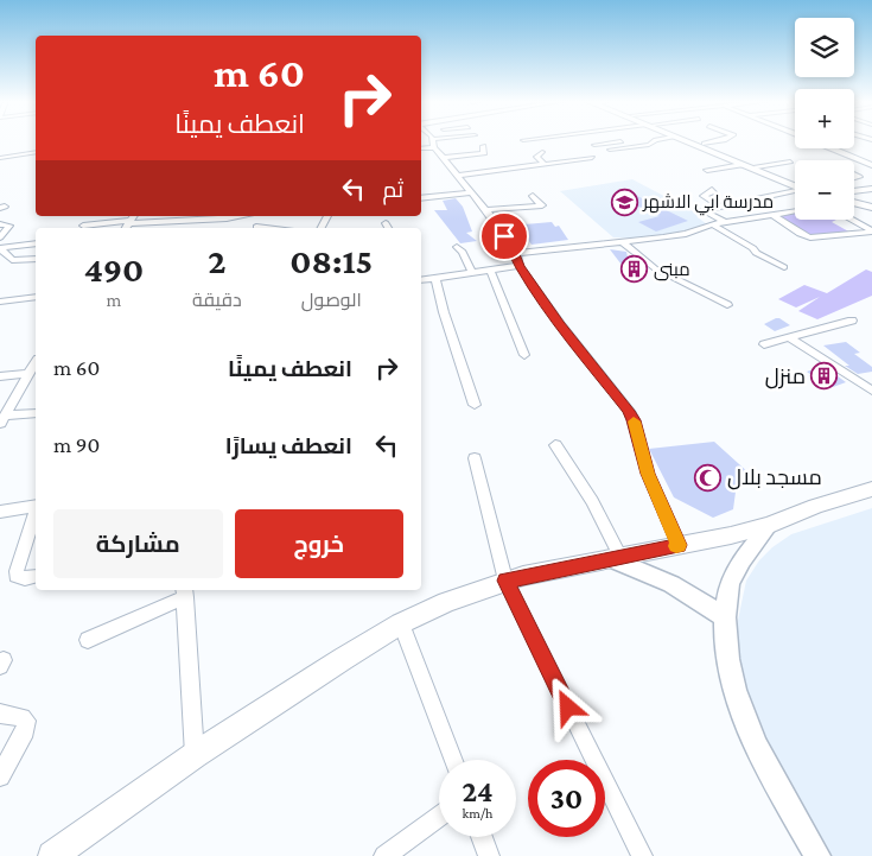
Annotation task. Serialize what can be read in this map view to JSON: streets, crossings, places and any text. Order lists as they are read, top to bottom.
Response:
{
  "places": {
    "school or university": ["مدرسة ابي الاشهر"],
    "building": ["مبنى", "منزل"],
    "mosque": ["مسجد بلال"]
  },
  "page": {
    "map_buttons": ["+", "−"],
    "turn": ["60 m", "انعطف يمينًا"],
    "then": "ثم",
    "eta": [
      "08:15",
      "الوصول",
      "2",
      "دقيقة",
      "490",
      "m"
    ],
    "list": [
      {
        "name": "انعطف يمينًا",
        "value": "60 m"
      },
      {
        "name": "انعطف يسارًا",
        "value": "90 m"
      }
    ],
    "buttons": ["خروج", "مشاركة"],
    "speed": "24 km/h",
    "limit": "30"
  }
}
